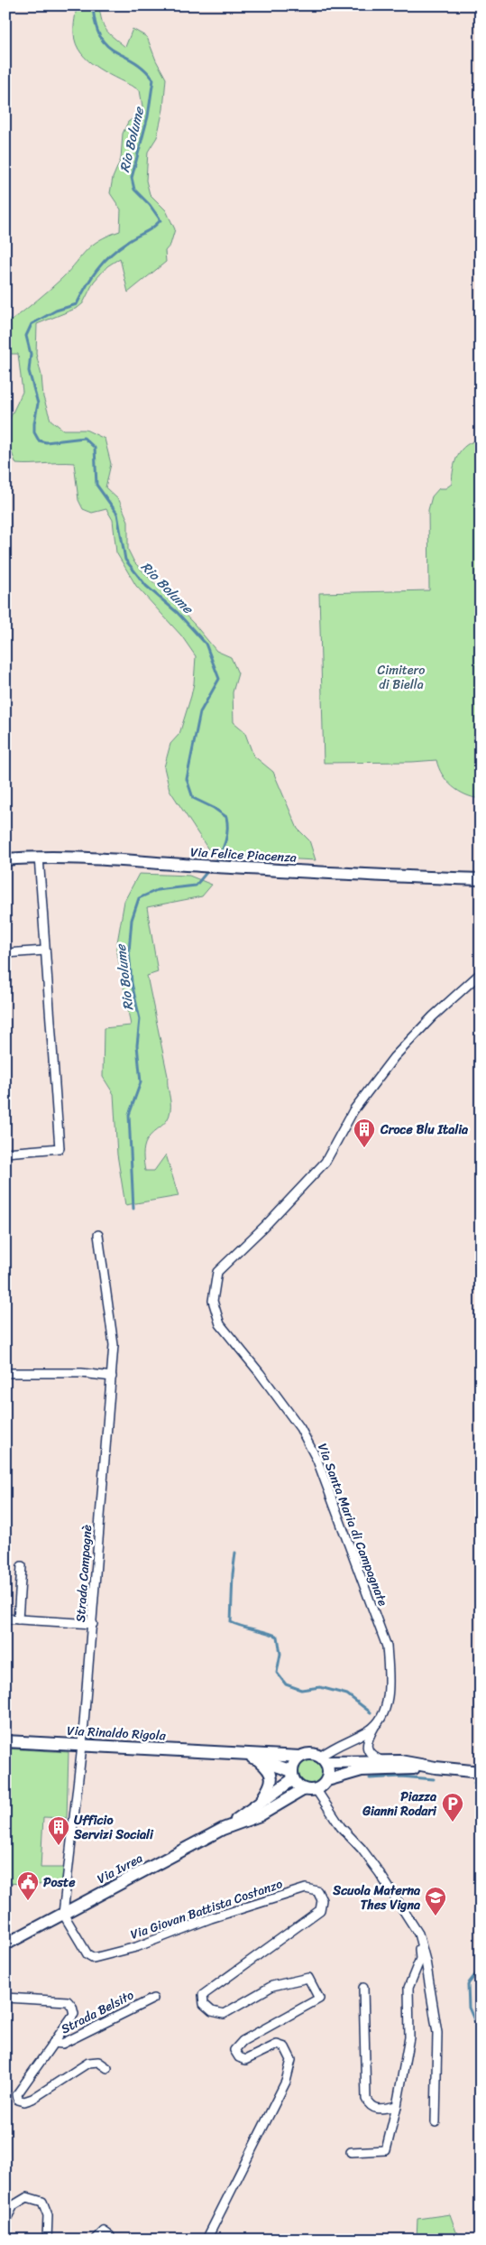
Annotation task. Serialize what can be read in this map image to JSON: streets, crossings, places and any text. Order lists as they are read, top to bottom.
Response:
{
  "streets": {
    "street": [
      "Via Felice Piacenza",
      "Via Santa Maria di Campagnate",
      "Strada Campagnè",
      "Via Rinaldo Rigola",
      "Via Ivrea",
      "Via Giovan Battista Costanzo",
      "Strada Belsito"
    ]
  },
  "crossings": [
    ["Strada Campagnè", "Via Rinaldo Rigola"],
    ["Strada Campagnè", "Via Ivrea"],
    ["Strada Campagnè", "Via Giovan Battista Costanzo"],
    ["Via Rinaldo Rigola", "Via Ivrea"],
    ["Via Ivrea", "Via Giovan Battista Costanzo"]
  ],
  "water": ["Rio Bolume"],
  "parks": ["Cimitero di Biella"],
  "places": {
    "building": ["Croce Blu Italia", "Ufficio Servizi Sociali"],
    "parking": ["Piazza Gianni Rodari"],
    "public building": ["Poste"],
    "school or university": ["Scuola Materna Thes Vigna"]
  }
}
